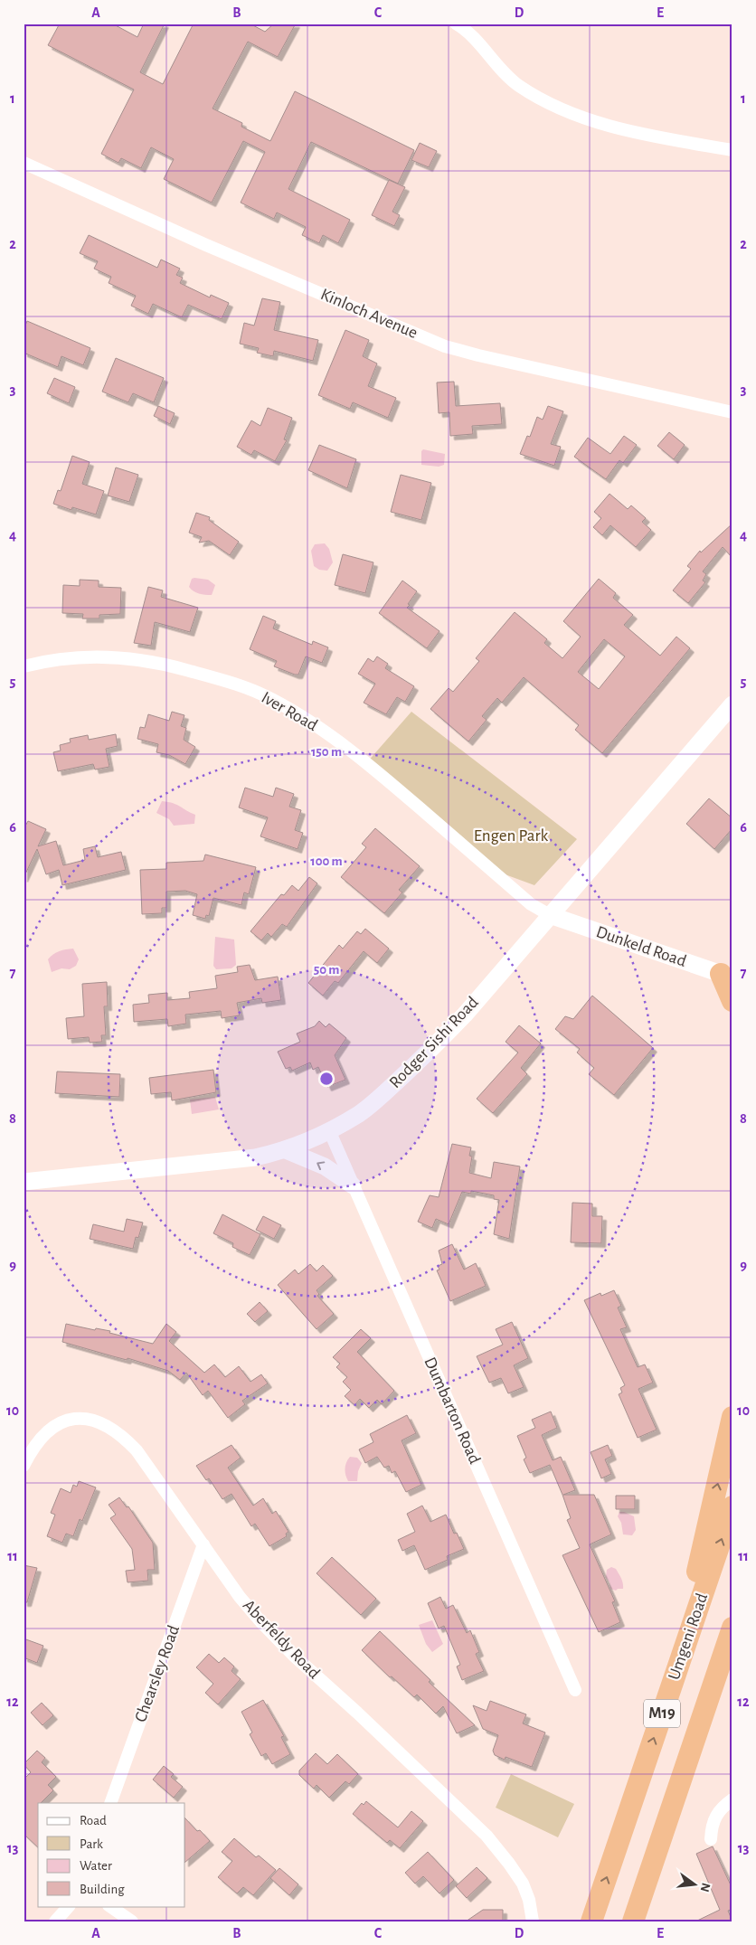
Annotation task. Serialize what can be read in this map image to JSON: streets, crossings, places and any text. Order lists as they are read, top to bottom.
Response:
{
  "streets": {
    "highway": ["Umgeni Road", "M19"],
    "main road": ["Dunkeld Road", "Rodger Sishi Road"],
    "street": [
      "Kinloch Avenue",
      "Iver Road",
      "Dumbarton Road",
      "Aberfeldy Road",
      "Chearsley Road"
    ]
  },
  "crossings": [
    ["Iver Road", "Dunkeld Road"],
    ["Iver Road", "Rodger Sishi Road"],
    ["Dunkeld Road", "Rodger Sishi Road"],
    ["Rodger Sishi Road", "Dumbarton Road"],
    ["Aberfeldy Road", "Chearsley Road"]
  ],
  "parks": ["Engen Park"],
  "legend": [
    "Road",
    "Park",
    "Water",
    "Building"
  ],
  "north": "right",
  "grid": {
    "columns": [
      "A",
      "B",
      "C",
      "D",
      "E"
    ],
    "rows": [
      "1",
      "2",
      "3",
      "4",
      "5",
      "6",
      "7",
      "8",
      "9",
      "10",
      "11",
      "12",
      "13"
    ]
  },
  "rings": ["150 m", "100 m", "50 m"]
}
